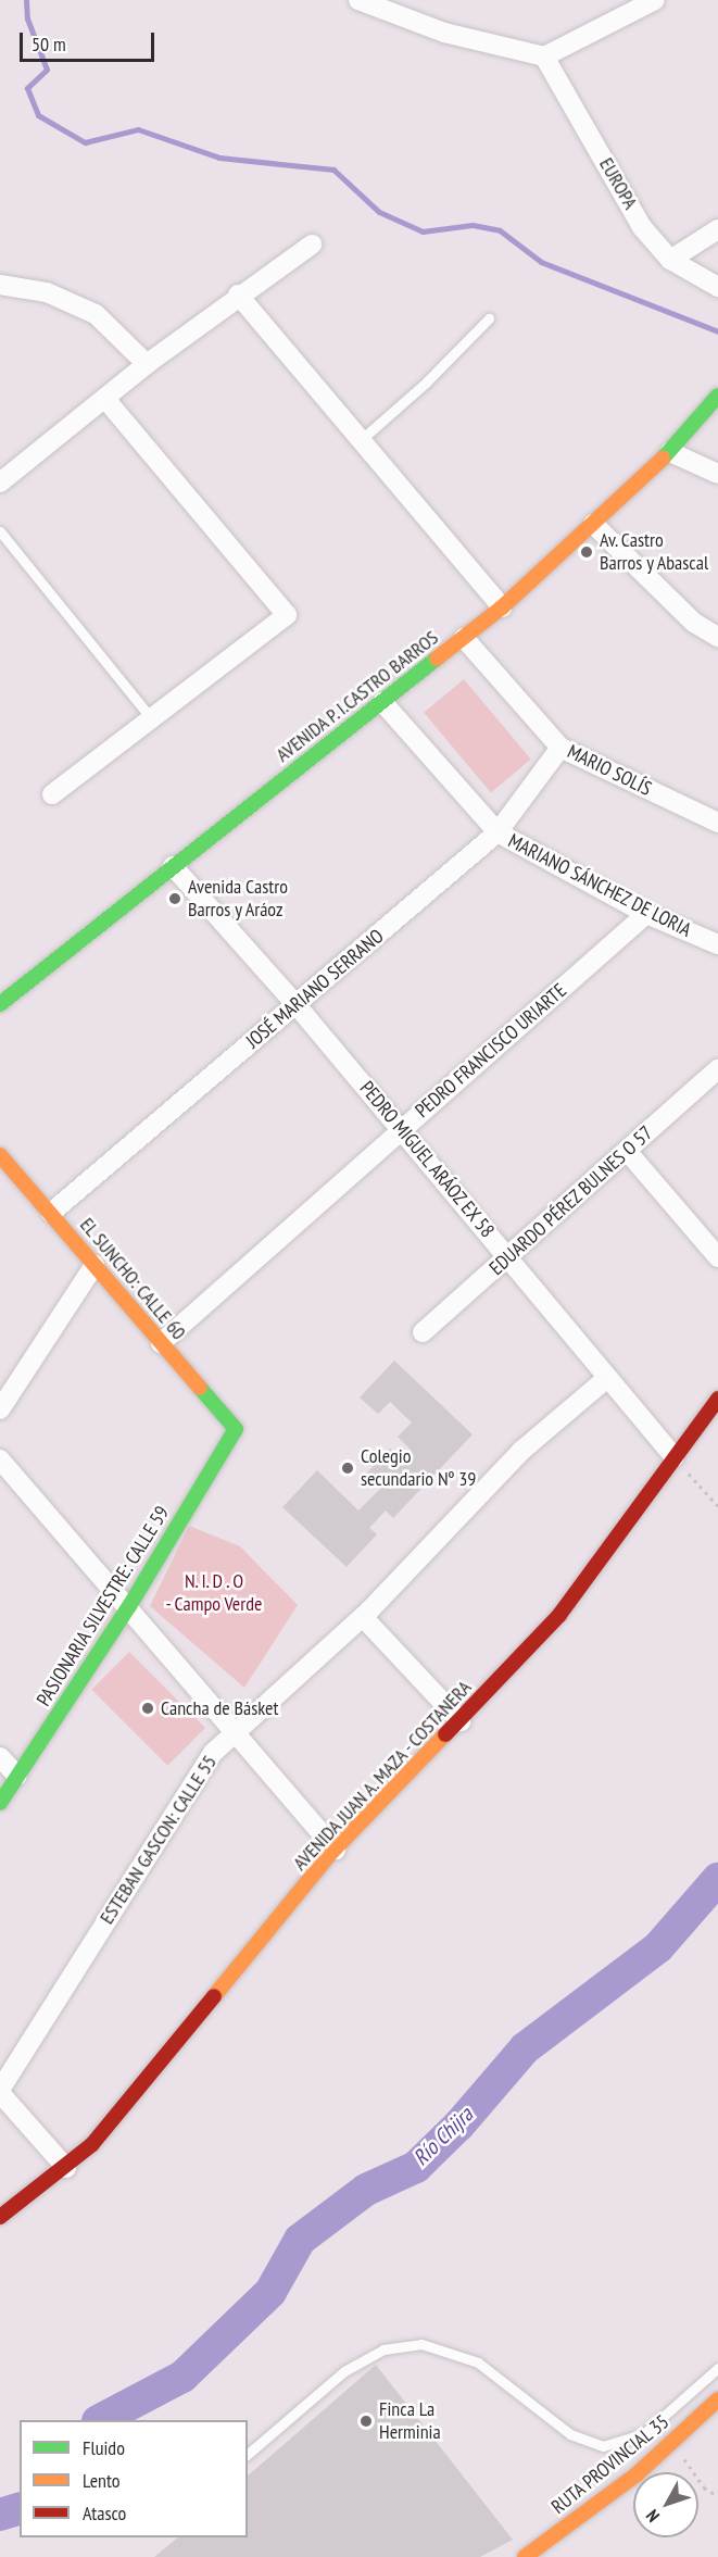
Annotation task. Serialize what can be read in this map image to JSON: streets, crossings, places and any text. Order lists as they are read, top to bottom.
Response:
{
  "streets": {
    "street": [
      "EUROPA",
      "AVENIDA P. I.CASTRO BARROS",
      "MARIO SOLÍS",
      "MARIANO SÁNCHEZ DE LORIA",
      "JOSÉ MARIANO SERRANO",
      "PEDRO FRANCISCO URIARTE",
      "PEDRO MIGUEL ARÁOZ EX 58",
      "EDUARDO PÉREZ BULNES O 57",
      "EL SUNCHO: CALLE 60",
      "PASIONARIA SILVESTRE: CALLE 59",
      "AVENIDA JUAN A. MAZA - COSTANERA",
      "ESTEBAN GASCON: CALLE 55",
      "RUTA PROVINCIAL 35"
    ]
  },
  "crossings": [
    ["AVENIDA P. I.CASTRO BARROS", "MARIO SOLÍS"],
    ["AVENIDA P. I.CASTRO BARROS", "MARIANO SÁNCHEZ DE LORIA"],
    ["AVENIDA P. I.CASTRO BARROS", "PEDRO MIGUEL ARÁOZ EX 58"],
    ["MARIO SOLÍS", "JOSÉ MARIANO SERRANO"],
    ["MARIANO SÁNCHEZ DE LORIA", "JOSÉ MARIANO SERRANO"],
    ["MARIANO SÁNCHEZ DE LORIA", "PEDRO FRANCISCO URIARTE"],
    ["JOSÉ MARIANO SERRANO", "PEDRO MIGUEL ARÁOZ EX 58"],
    ["JOSÉ MARIANO SERRANO", "EL SUNCHO: CALLE 60"],
    ["PEDRO FRANCISCO URIARTE", "PEDRO MIGUEL ARÁOZ EX 58"],
    ["PEDRO FRANCISCO URIARTE", "EL SUNCHO: CALLE 60"],
    ["PEDRO MIGUEL ARÁOZ EX 58", "EDUARDO PÉREZ BULNES O 57"],
    ["PEDRO MIGUEL ARÁOZ EX 58", "AVENIDA JUAN A. MAZA - COSTANERA"],
    ["PEDRO MIGUEL ARÁOZ EX 58", "ESTEBAN GASCON: CALLE 55"],
    ["EL SUNCHO: CALLE 60", "PASIONARIA SILVESTRE: CALLE 59"]
  ],
  "water": ["Río Chijra"],
  "parks": ["N. I. D . O - Campo Verde"],
  "places": [
    "Av. Castro Barros y Abascal",
    "Avenida Castro Barros y Aráoz",
    "Colegio secundario Nº 39",
    "Cancha de Básket",
    "Finca La Herminia"
  ],
  "legend": ["Fluido", "Lento", "Atasco"],
  "scale_bar": "50 m",
  "north": "bottom left"
}
